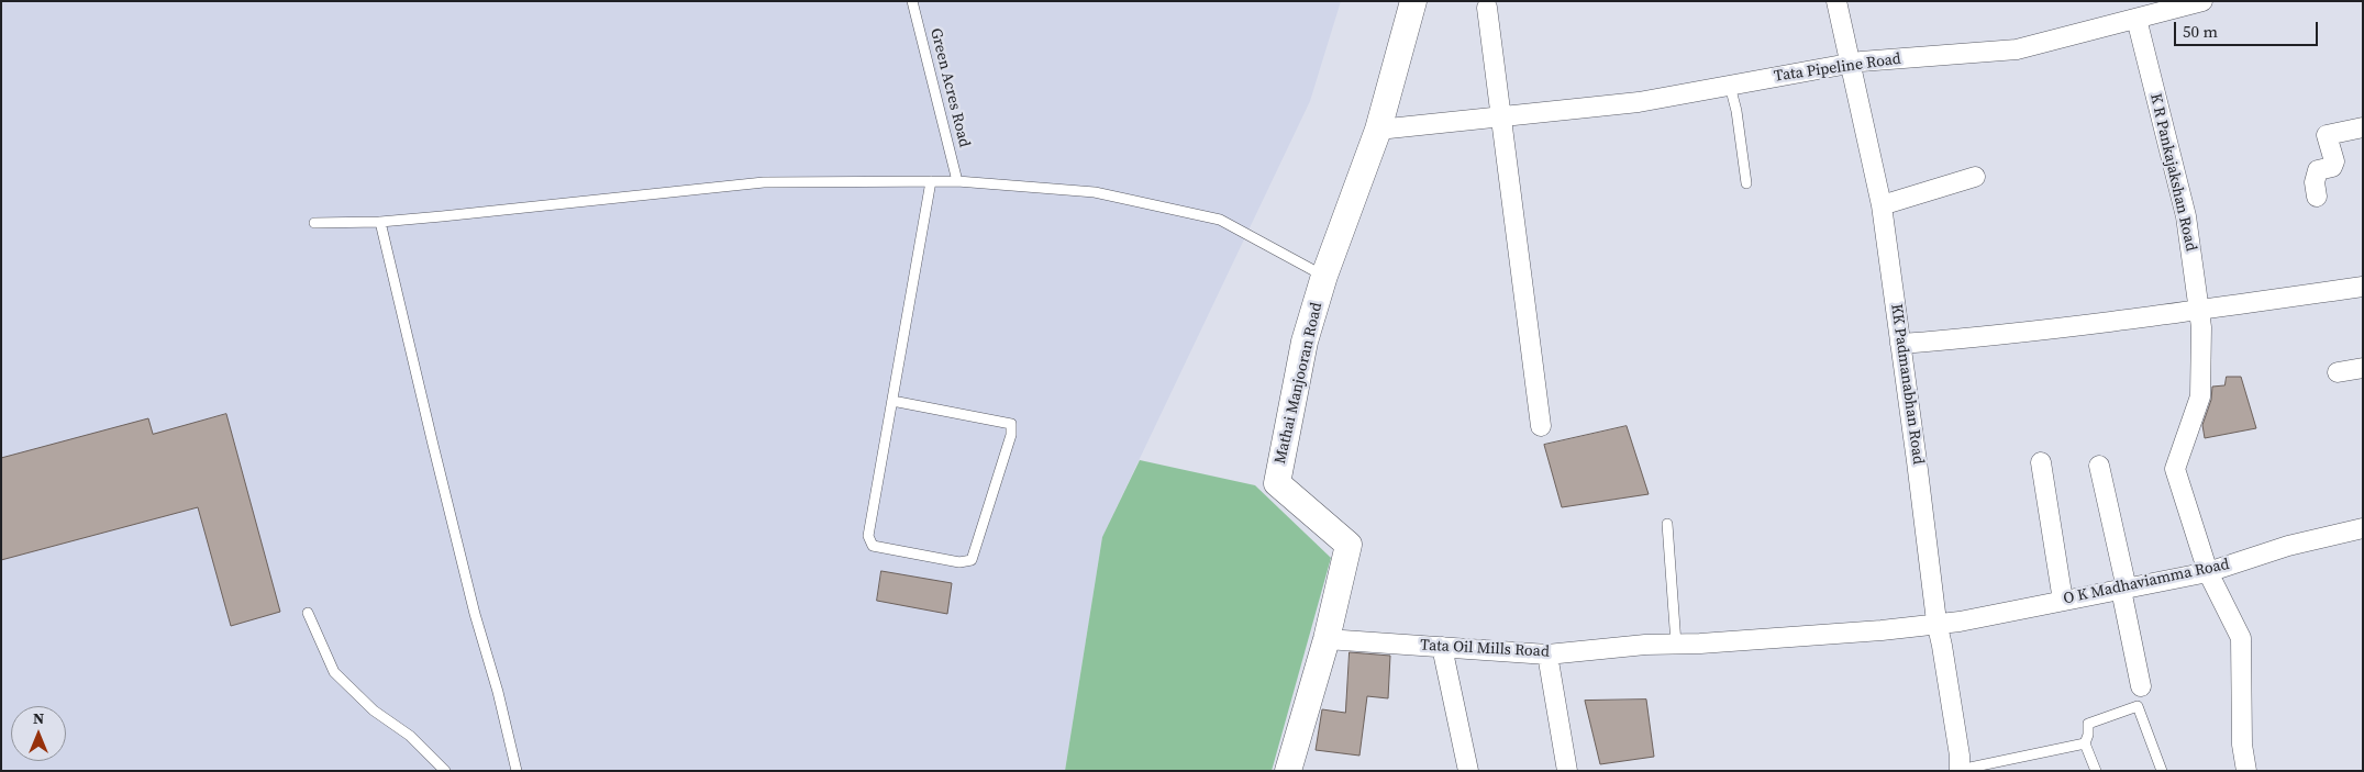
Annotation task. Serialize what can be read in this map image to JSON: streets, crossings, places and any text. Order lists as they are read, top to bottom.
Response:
{
  "streets": {
    "street": [
      "Tata Pipeline Road",
      "K R Pankajakshan Road",
      "Mathai Manjooran Road",
      "KK Padmanabhan Road",
      "O K Madhaviamma Road",
      "Tata Oil Mills Road"
    ],
    "lane": ["Green Acres Road"]
  },
  "crossings": [
    ["Tata Pipeline Road", "K R Pankajakshan Road"],
    ["Tata Pipeline Road", "Mathai Manjooran Road"],
    ["Tata Pipeline Road", "KK Padmanabhan Road"],
    ["K R Pankajakshan Road", "O K Madhaviamma Road"],
    ["Mathai Manjooran Road", "Tata Oil Mills Road"],
    ["KK Padmanabhan Road", "Tata Oil Mills Road"],
    ["O K Madhaviamma Road", "Tata Oil Mills Road"]
  ],
  "scale_bar": "50 m",
  "north": "top"
}
